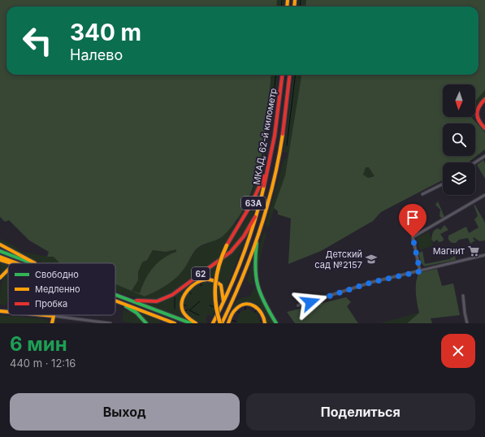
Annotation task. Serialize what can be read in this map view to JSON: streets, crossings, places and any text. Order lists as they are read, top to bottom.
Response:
{
  "streets": {
    "main road": ["МКАД, 62-й километр", "63A", "62"]
  },
  "crossings": [
    ["МКАД, 62-й километр", "63A"],
    ["МКАД, 62-й километр", "62"]
  ],
  "places": {
    "supermarket": ["Магнит"],
    "school or university": ["Детский сад №2157"]
  },
  "legend": ["Свободно", "Медленно", "Пробка"],
  "north": "bottom",
  "page": {
    "turn": ["340 m", "Налево"],
    "heading": ["6 мин", "440 m · 12:16"],
    "buttons": ["Выход", "Поделиться"]
  }
}
